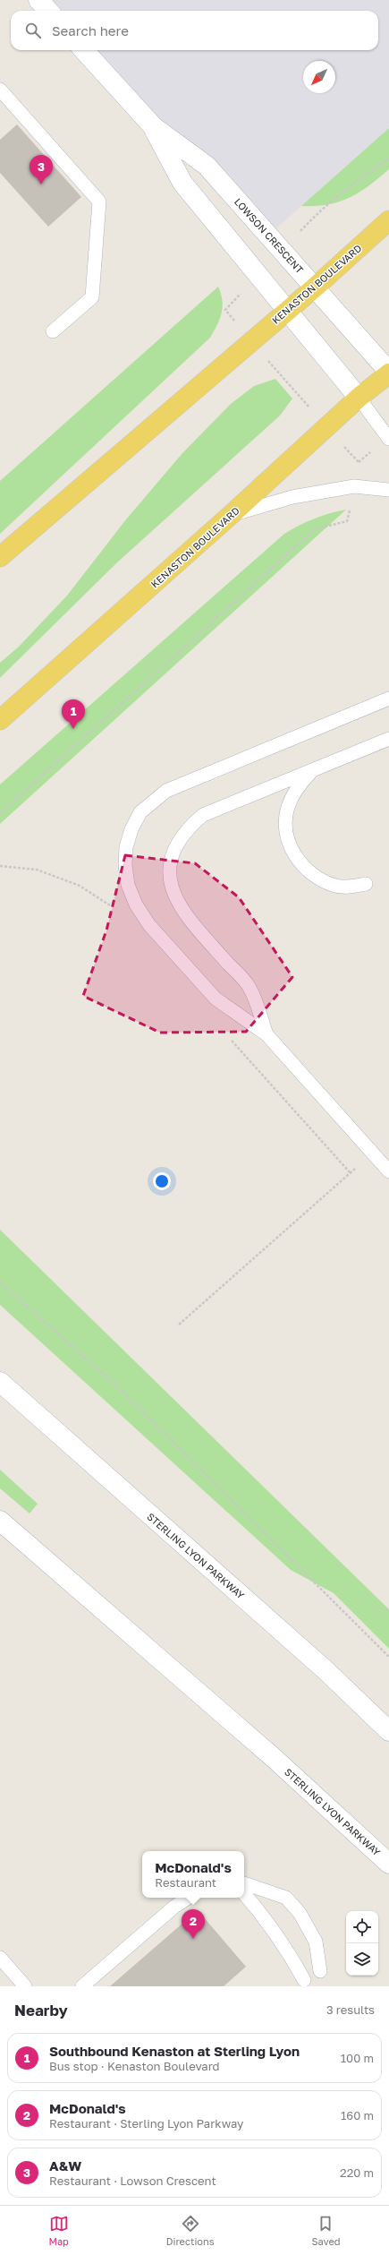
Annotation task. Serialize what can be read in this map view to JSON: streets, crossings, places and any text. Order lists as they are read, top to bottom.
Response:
{
  "streets": {
    "main road": ["LOWSON CRESCENT", "KENASTON BOULEVARD", "STERLING LYON PARKWAY"]
  },
  "crossings": [
    ["LOWSON CRESCENT", "KENASTON BOULEVARD"]
  ],
  "north": "bottom left",
  "page": {
    "search": "Search here",
    "pins": ["3", "1", "2"],
    "popup": ["McDonald's", "Restaurant"],
    "heading": ["Nearby", "3 results"],
    "list": [
      {
        "mark": "1",
        "name": "Southbound Kenaston at Sterling Lyon",
        "note": "Bus stop · Kenaston Boulevard",
        "value": "100 m"
      },
      {
        "mark": "2",
        "name": "McDonald's",
        "note": "Restaurant · Sterling Lyon Parkway",
        "value": "160 m"
      },
      {
        "mark": "3",
        "name": "A&W",
        "note": "Restaurant · Lowson Crescent",
        "value": "220 m"
      }
    ],
    "nav": ["Map", "Directions", "Saved"]
  }
}
